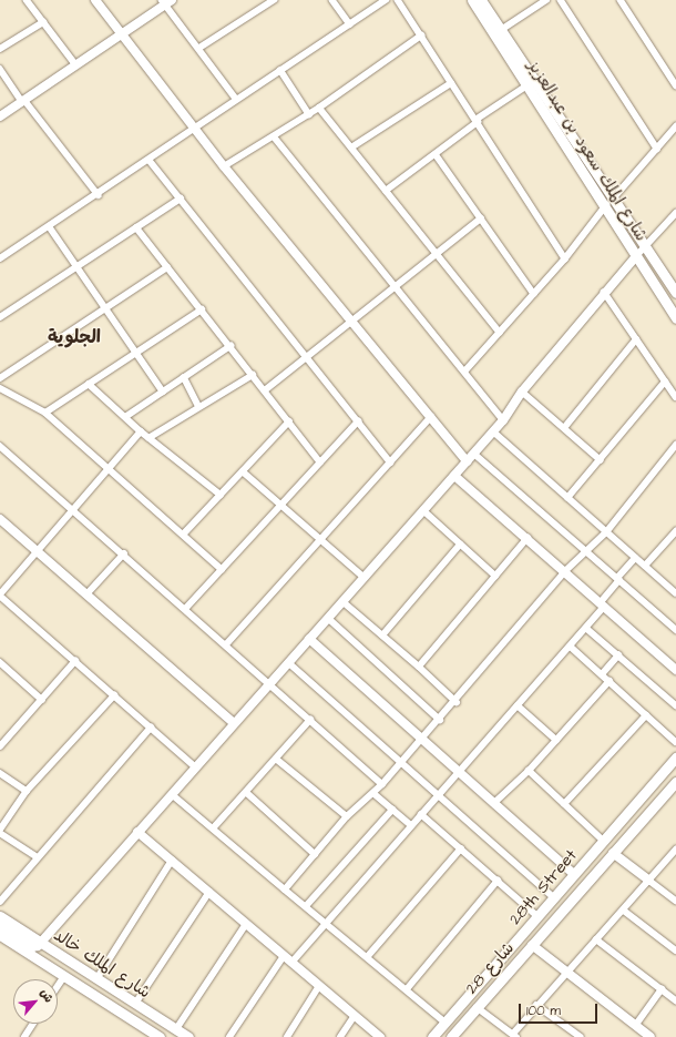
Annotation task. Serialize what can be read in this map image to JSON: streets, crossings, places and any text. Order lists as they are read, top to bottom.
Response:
{
  "streets": {
    "main road": [
      "شارع الملك سعود بن عبدالعزيز",
      "28th Street",
      "شارع الملك خالد",
      "شارع 28"
    ]
  },
  "districts": ["الجلوية"],
  "scale_bar": "100 m",
  "north": "top right"
}
